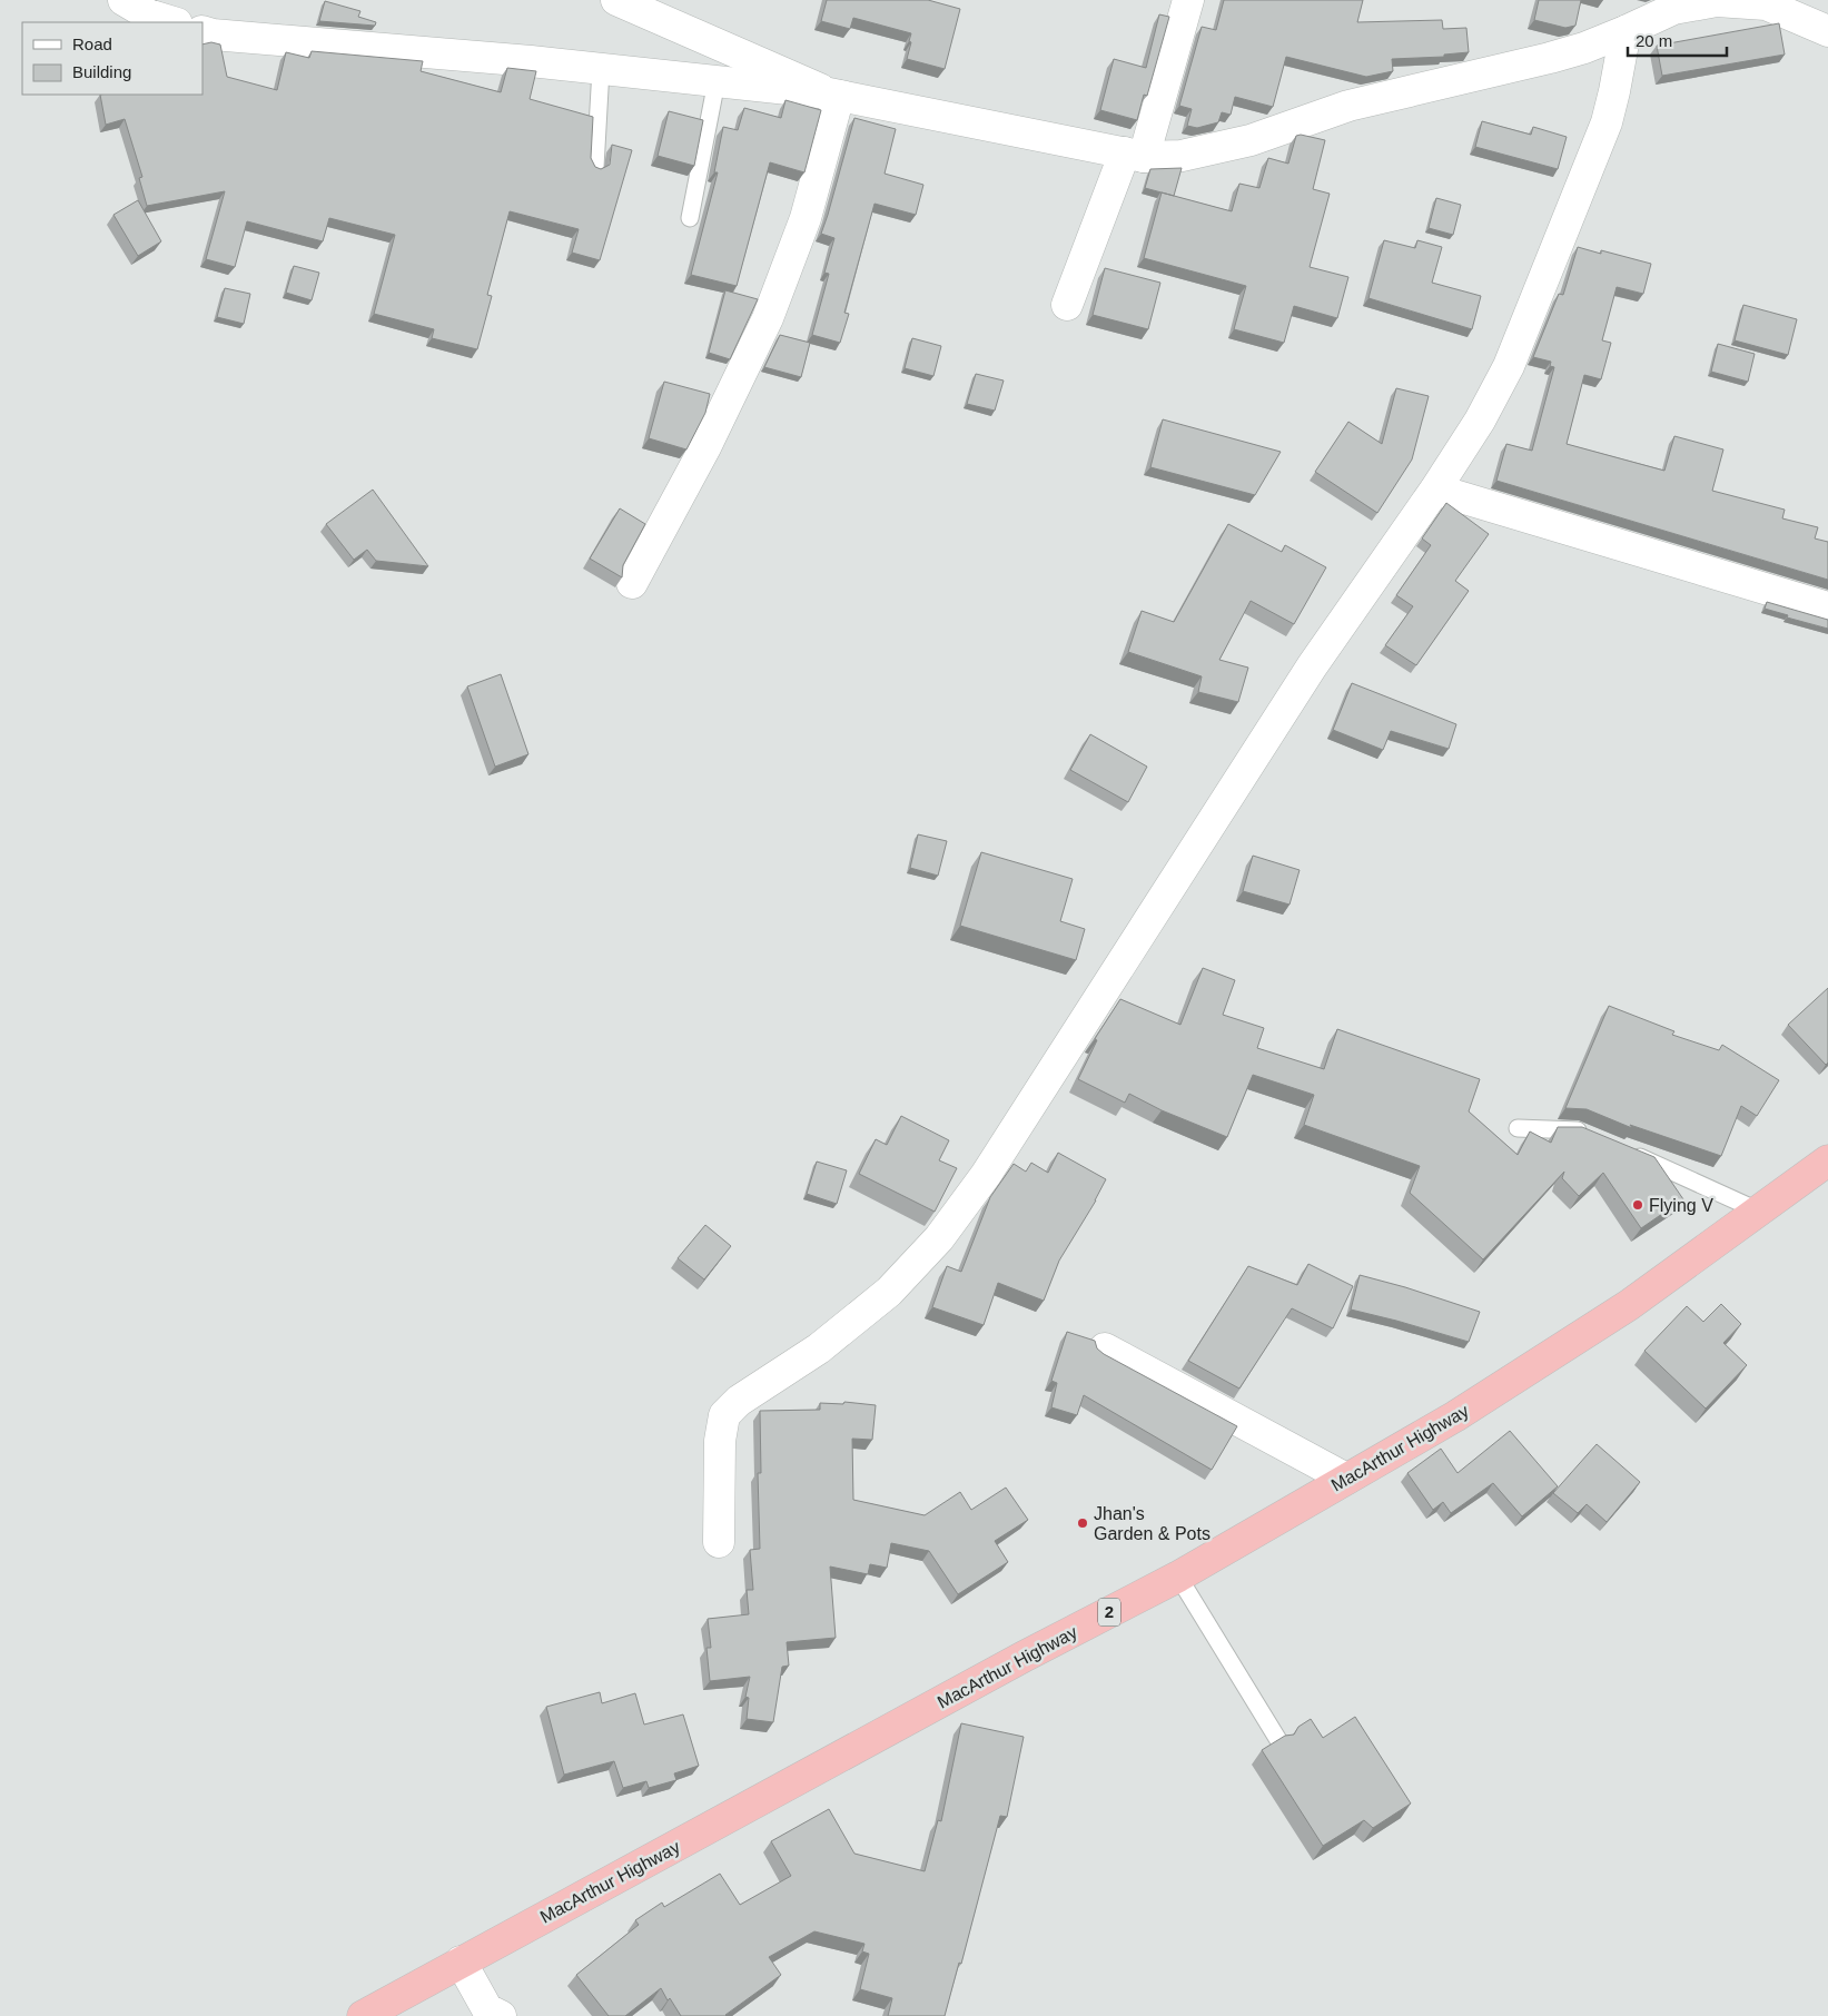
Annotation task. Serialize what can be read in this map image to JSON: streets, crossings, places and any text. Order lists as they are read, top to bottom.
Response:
{
  "streets": {
    "highway": ["MacArthur Highway", "2"]
  },
  "places": ["Flying V", "Jhan's Garden & Pots"],
  "legend": ["Road", "Building"],
  "scale_bar": "20 m"
}
